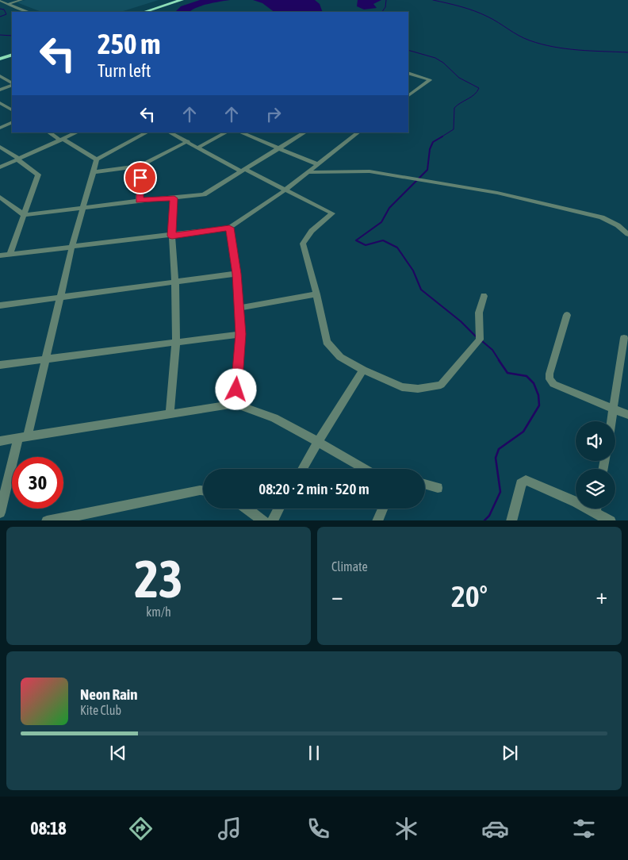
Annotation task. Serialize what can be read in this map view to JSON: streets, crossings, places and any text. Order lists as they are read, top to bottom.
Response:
{
  "page": {
    "turn": ["250 m", "Turn left"],
    "limit": "30",
    "trip": "08:20 · 2 min · 520 m",
    "tile": [
      ["23", "km/h"],
      "Climate"
    ],
    "heat": ["−", "20°", "+"],
    "song": ["Neon Rain", "Kite Club"],
    "tabs": "08:18"
  }
}
